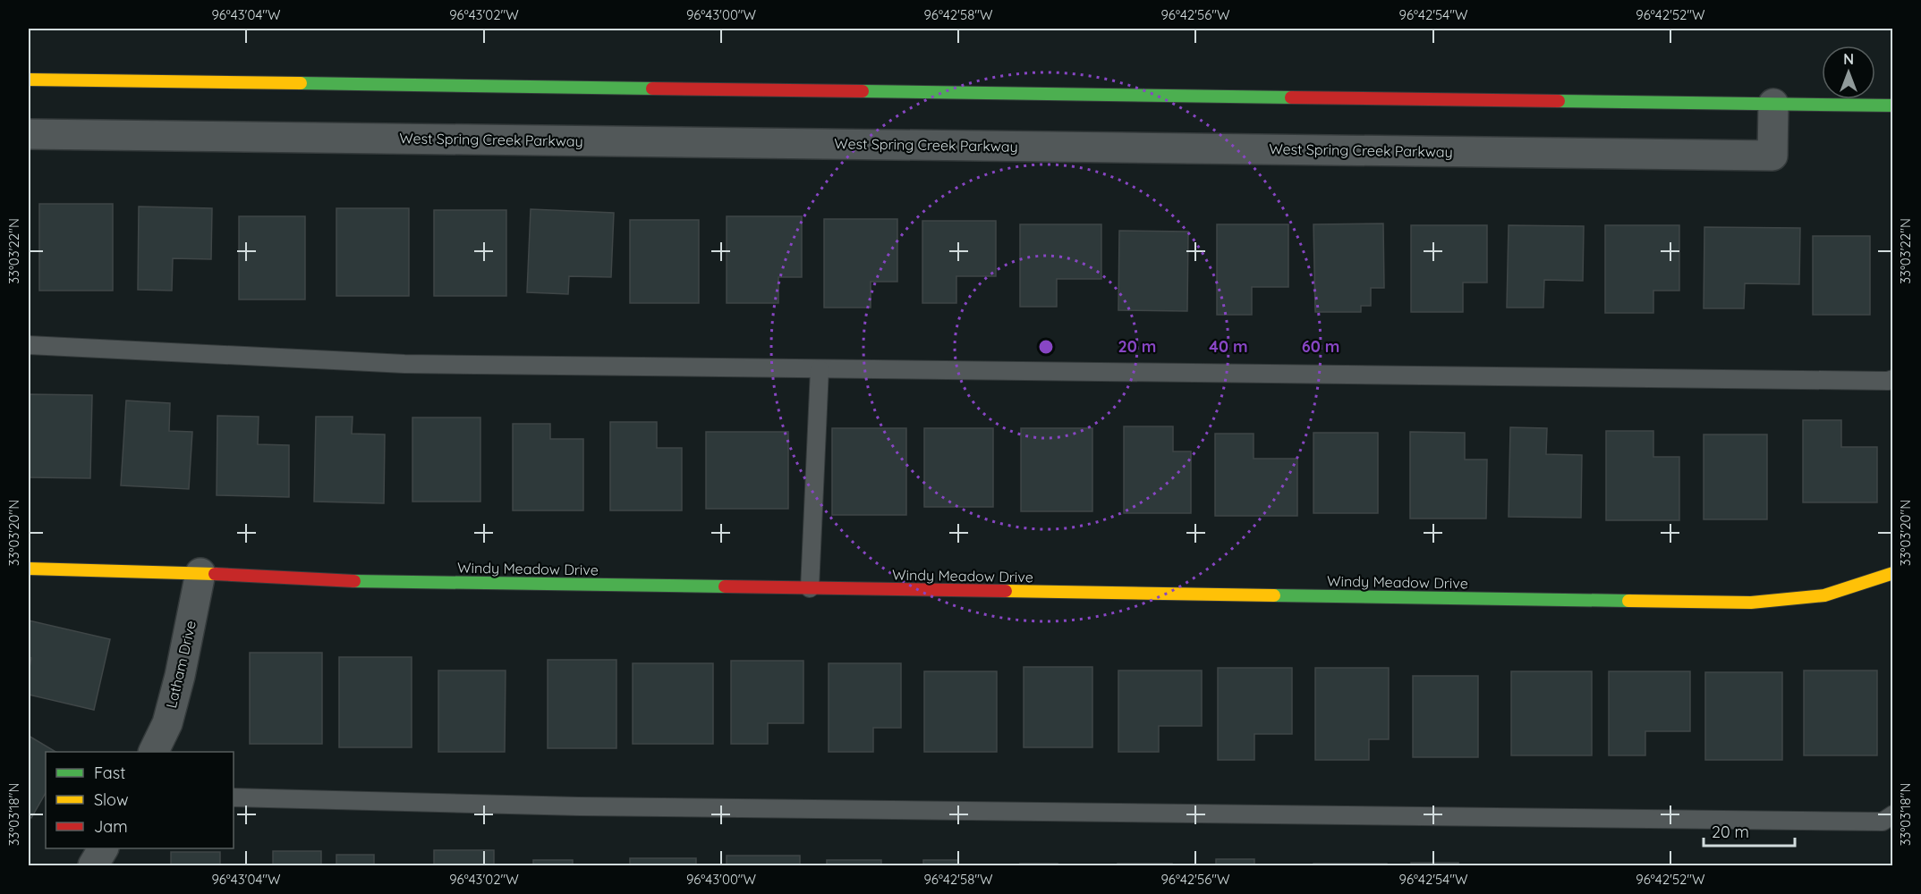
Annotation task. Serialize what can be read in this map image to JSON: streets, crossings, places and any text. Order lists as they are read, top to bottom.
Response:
{
  "streets": {
    "street": ["West Spring Creek Parkway", "Windy Meadow Drive", "Latham Drive"]
  },
  "crossings": [
    ["Windy Meadow Drive", "Latham Drive"]
  ],
  "legend": ["Fast", "Slow", "Jam"],
  "scale_bar": "20 m",
  "north": "top",
  "coordinates": [
    "96°43'04\"W",
    "96°43'02\"W",
    "96°43'00\"W",
    "96°42'58\"W",
    "96°42'56\"W",
    "96°42'54\"W",
    "96°42'52\"W",
    "33°03'22\"N",
    "33°03'20\"N",
    "33°03'18\"N"
  ],
  "rings": ["20 m", "40 m", "60 m"]
}
